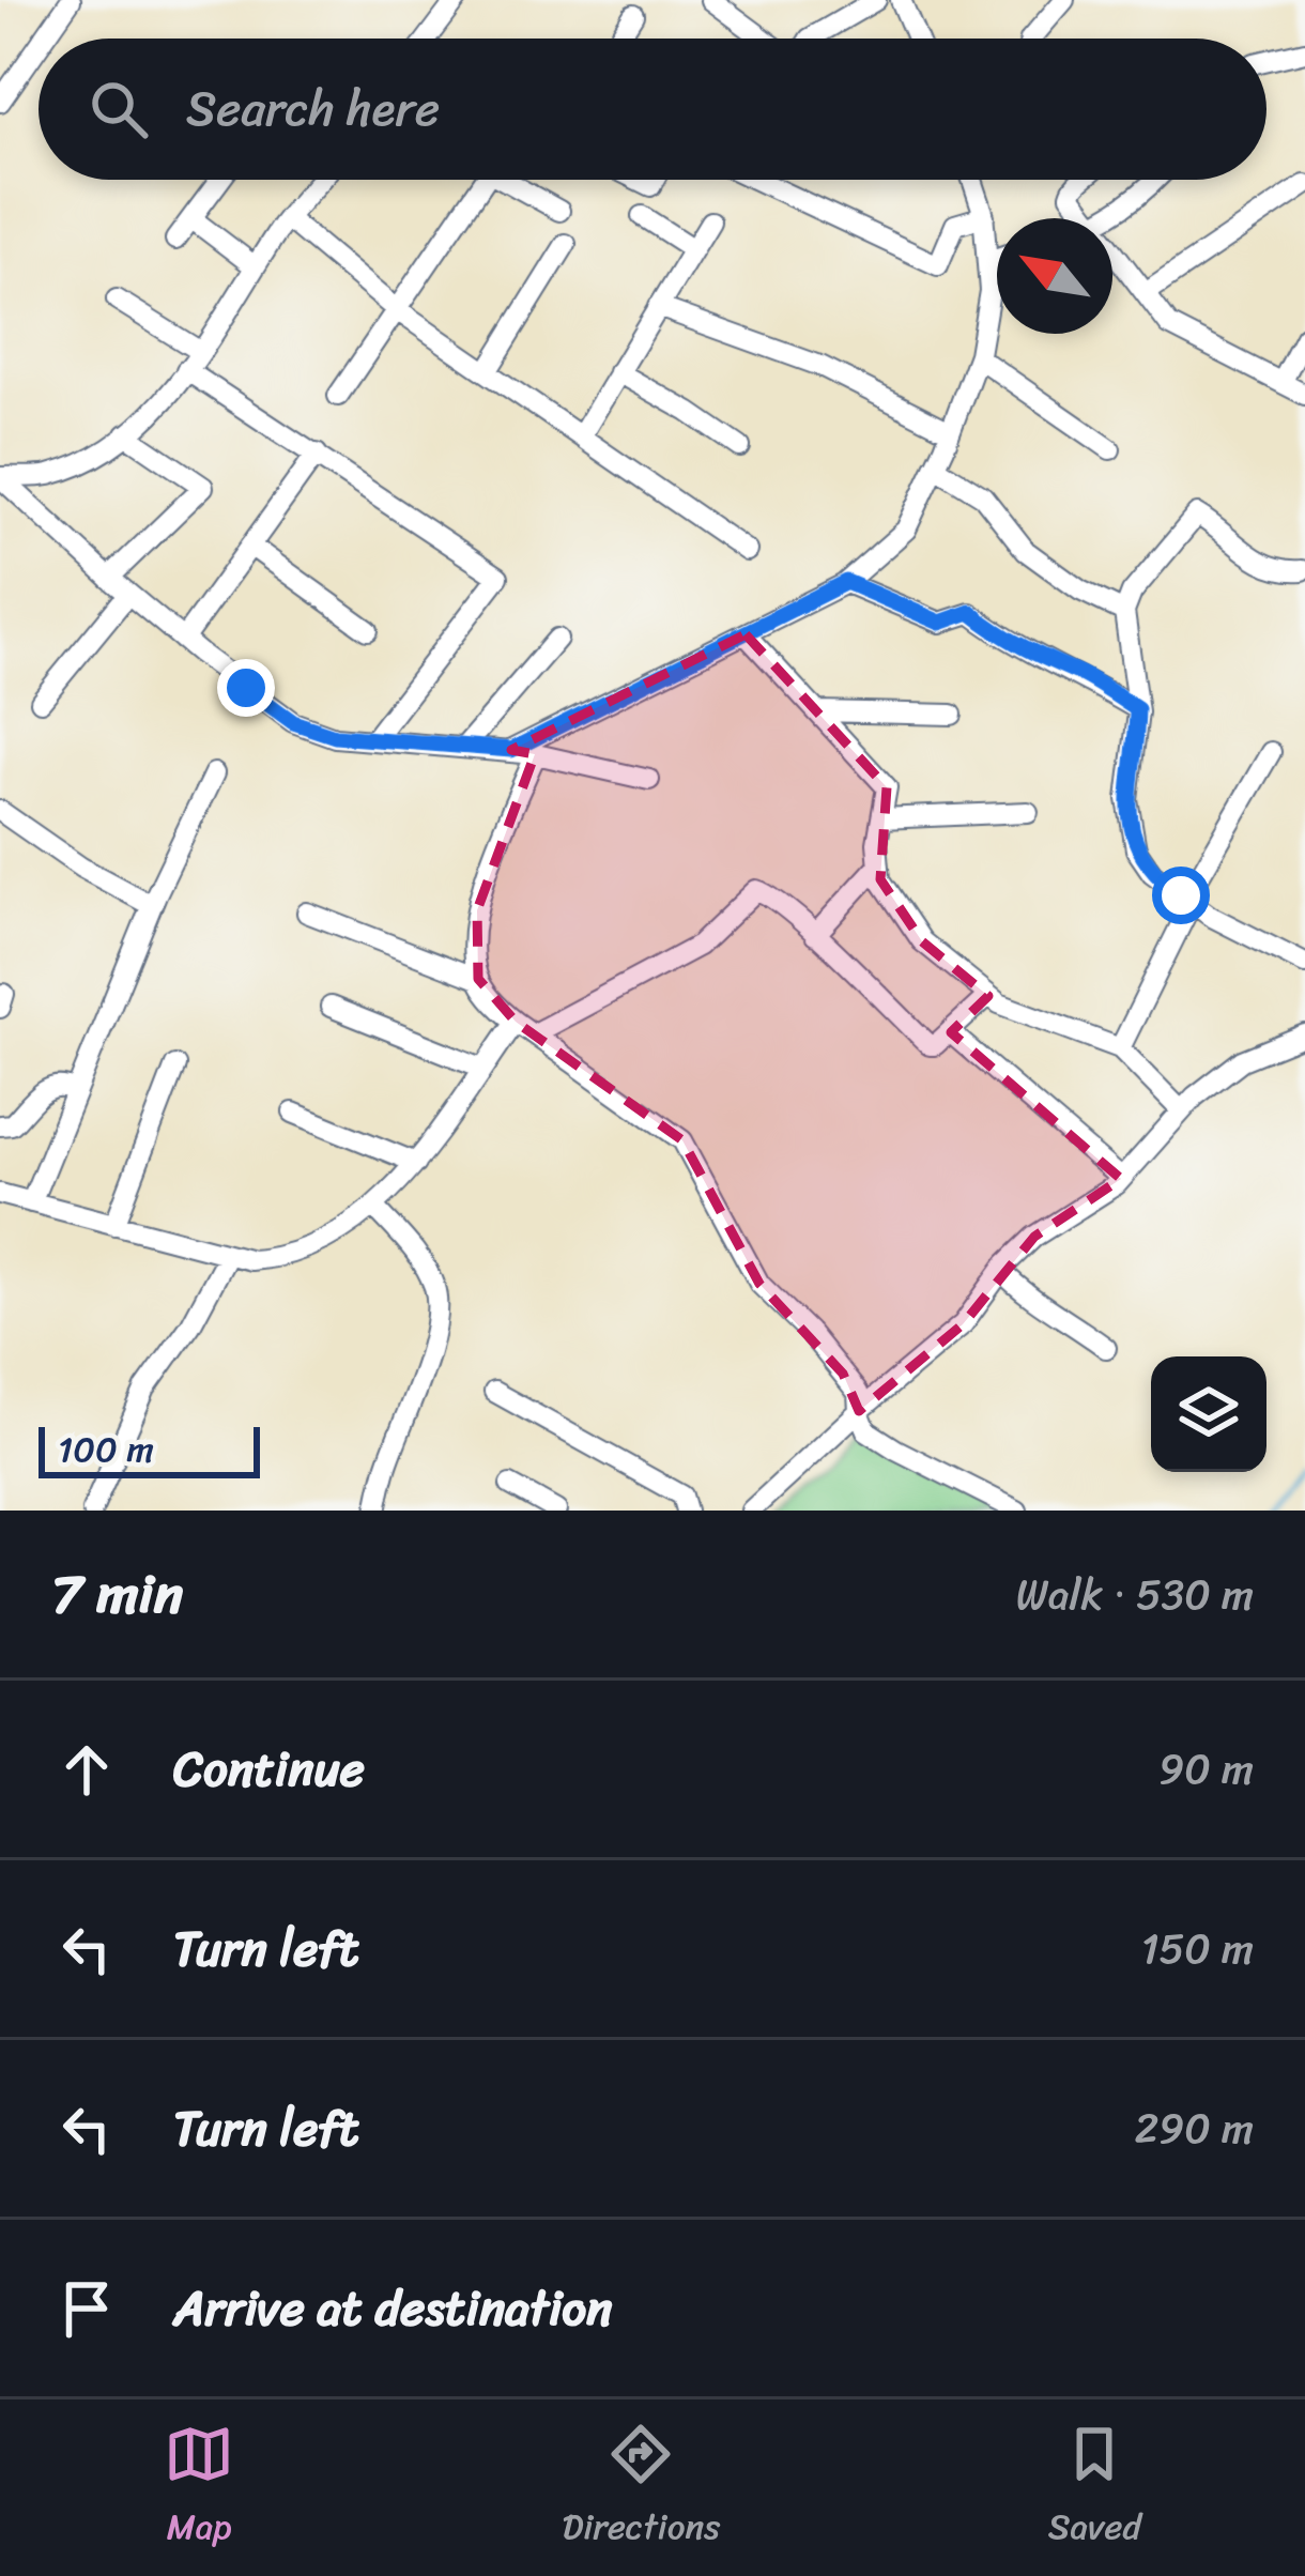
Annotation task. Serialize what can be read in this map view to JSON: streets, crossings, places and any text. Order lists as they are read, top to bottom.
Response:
{
  "scale_bar": "100 m",
  "north": "top left",
  "page": {
    "search": "Search here",
    "scale": "100 m",
    "heading": ["7 min", "Walk · 530 m"],
    "list": [
      ["Continue", "90 m"],
      ["Turn left", "150 m"],
      ["Turn left", "290 m"],
      "Arrive at destination"
    ],
    "nav": ["Map", "Directions", "Saved"]
  }
}
